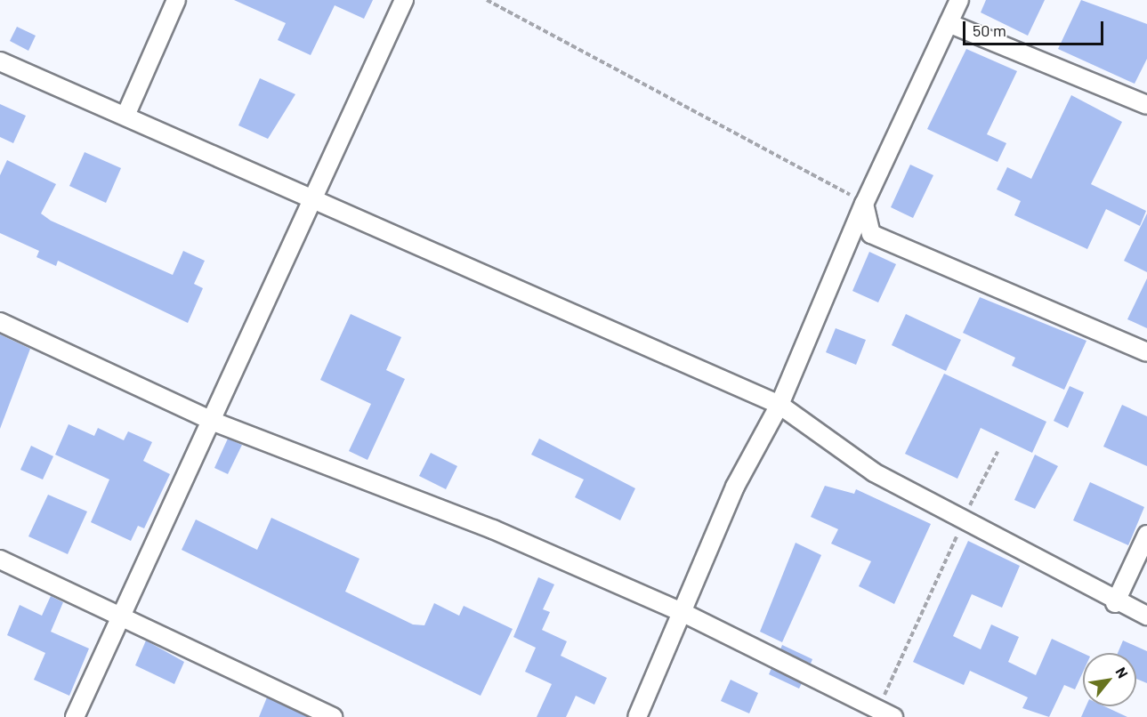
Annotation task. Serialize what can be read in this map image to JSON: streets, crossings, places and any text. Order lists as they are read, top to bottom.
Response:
{
  "scale_bar": "50 m",
  "north": "top right"
}
